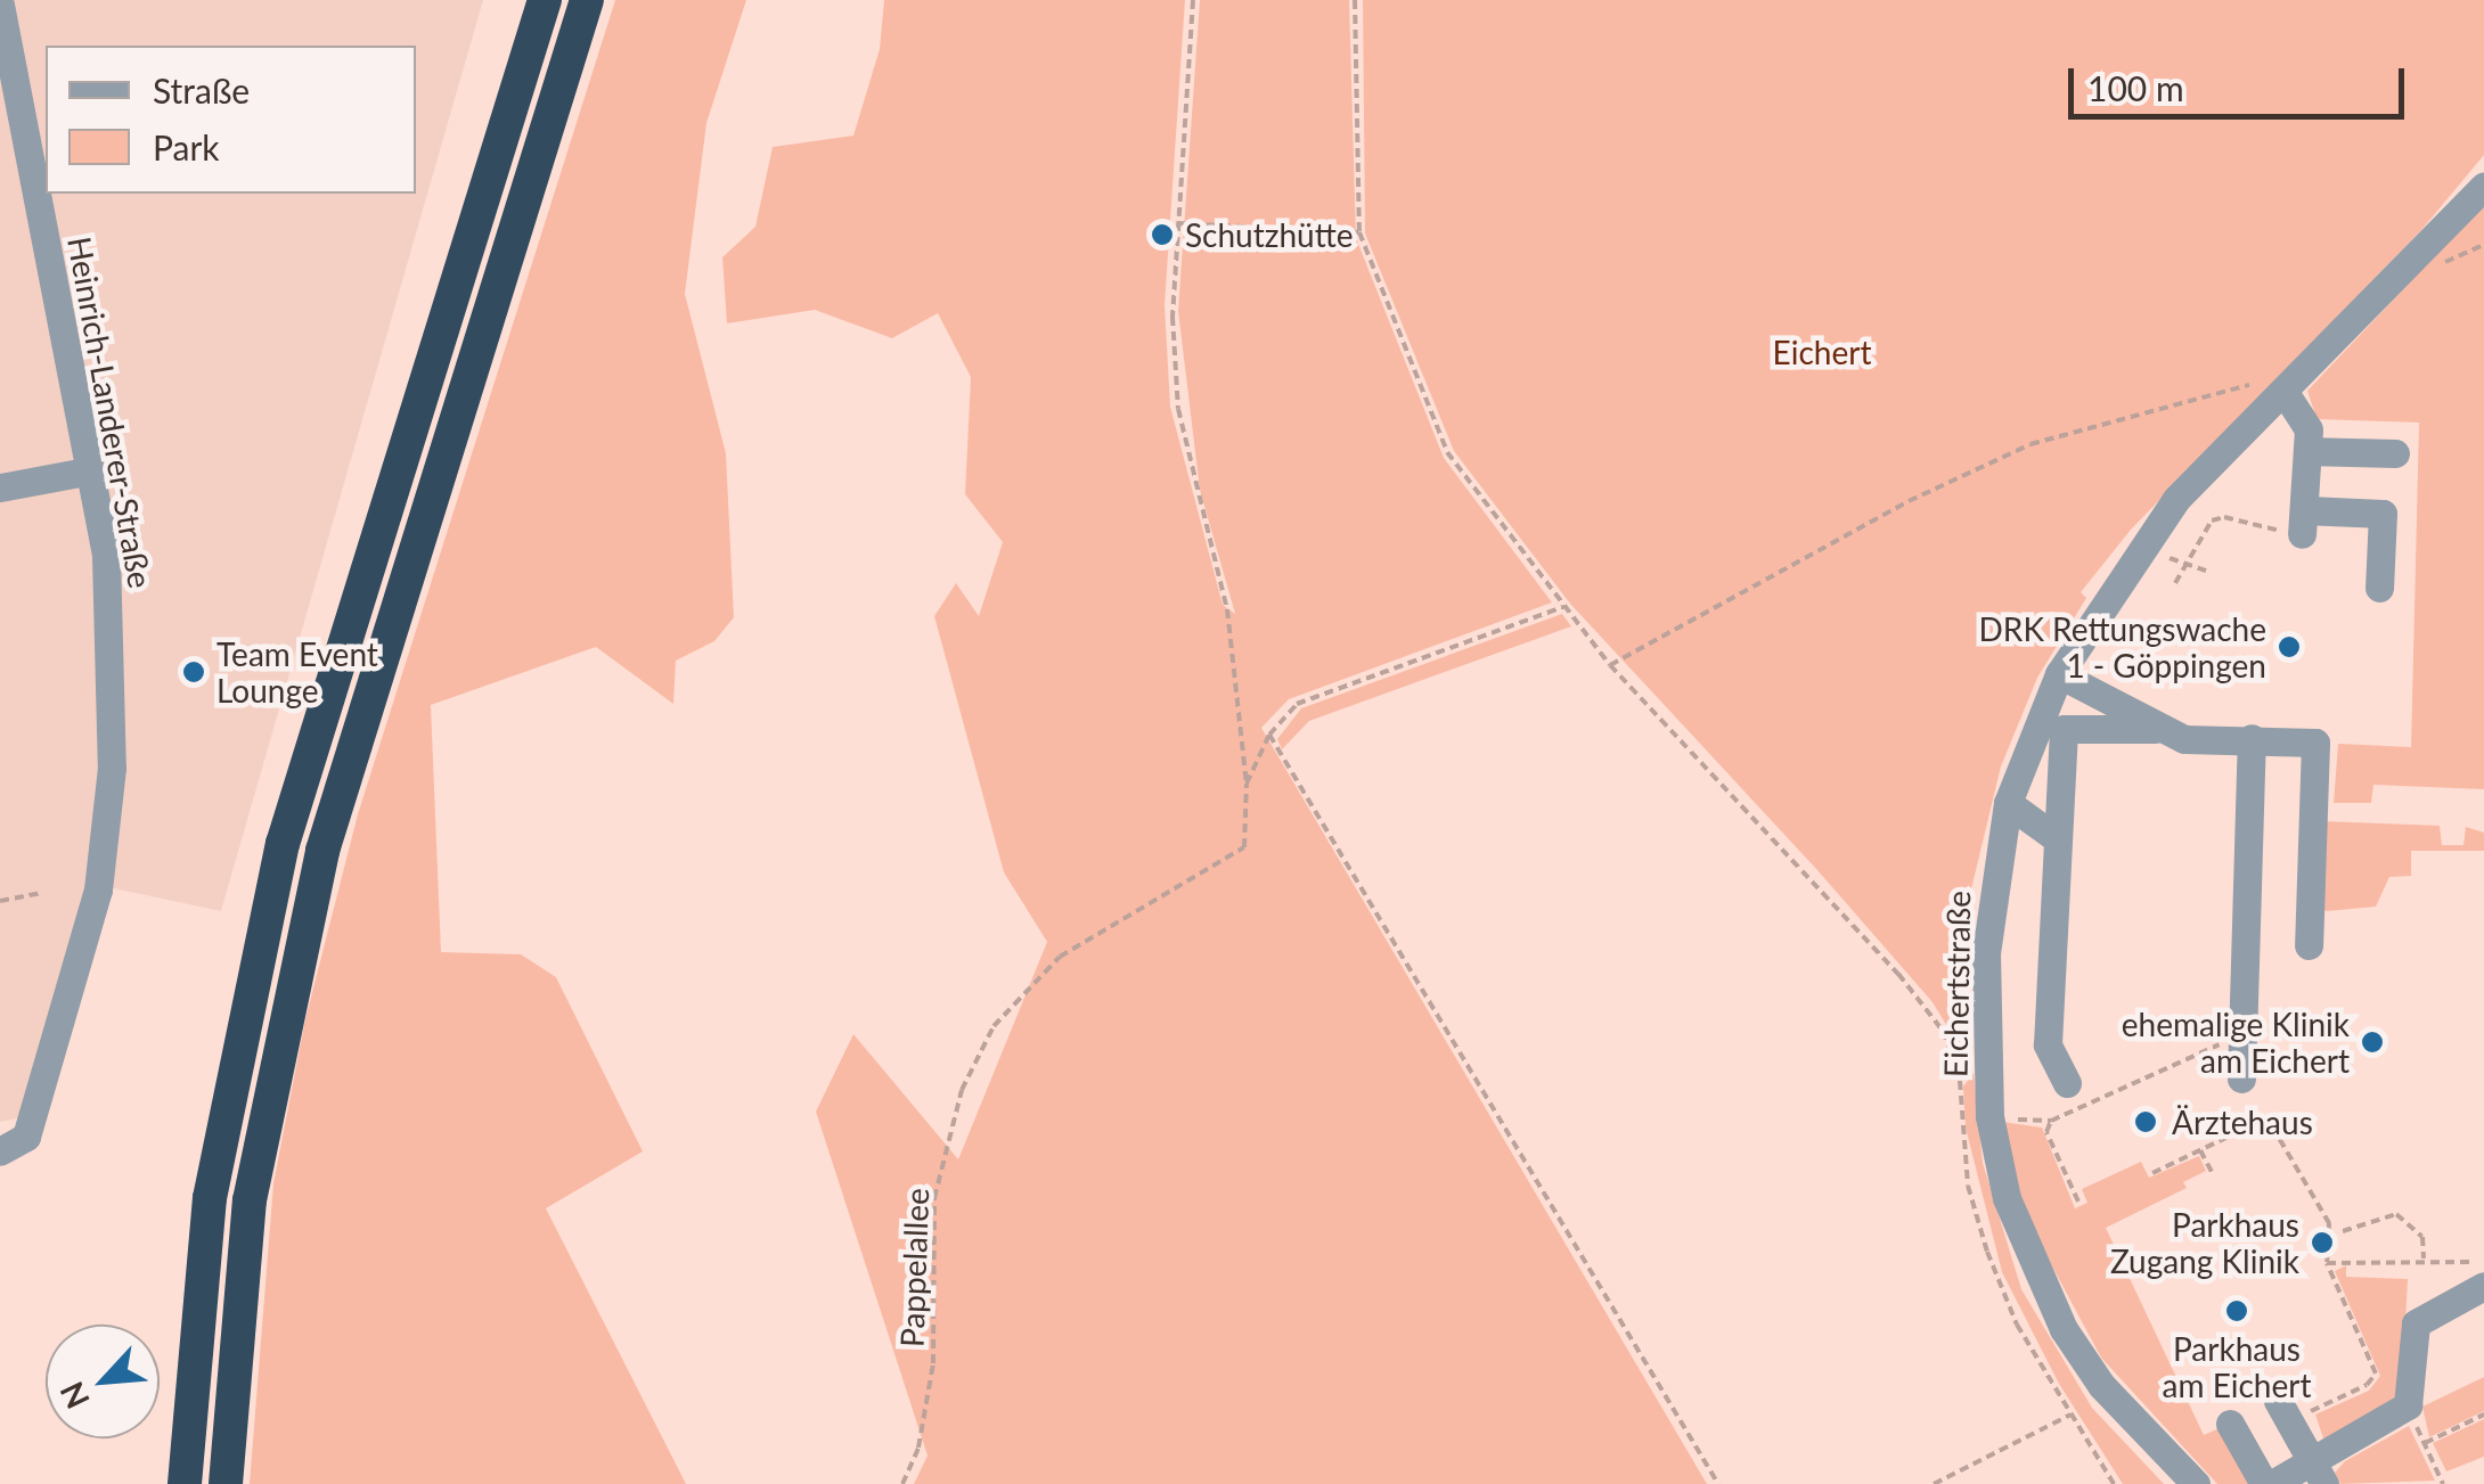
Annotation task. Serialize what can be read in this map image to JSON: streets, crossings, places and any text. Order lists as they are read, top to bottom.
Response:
{
  "streets": {
    "street": ["Heinrich-Landerer-Straße", "Eichertstraße"],
    "path": ["Pappelallee"]
  },
  "parks": ["Eichert"],
  "places": [
    "Schutzhütte",
    "DRK Rettungswache 1 - Göppingen",
    "Team Event Lounge",
    "ehemalige Klinik am Eichert",
    "Ärztehaus",
    "Parkhaus Zugang Klinik",
    "Parkhaus am Eichert"
  ],
  "legend": ["Straße", "Park"],
  "scale_bar": "100 m",
  "north": "bottom left"
}
